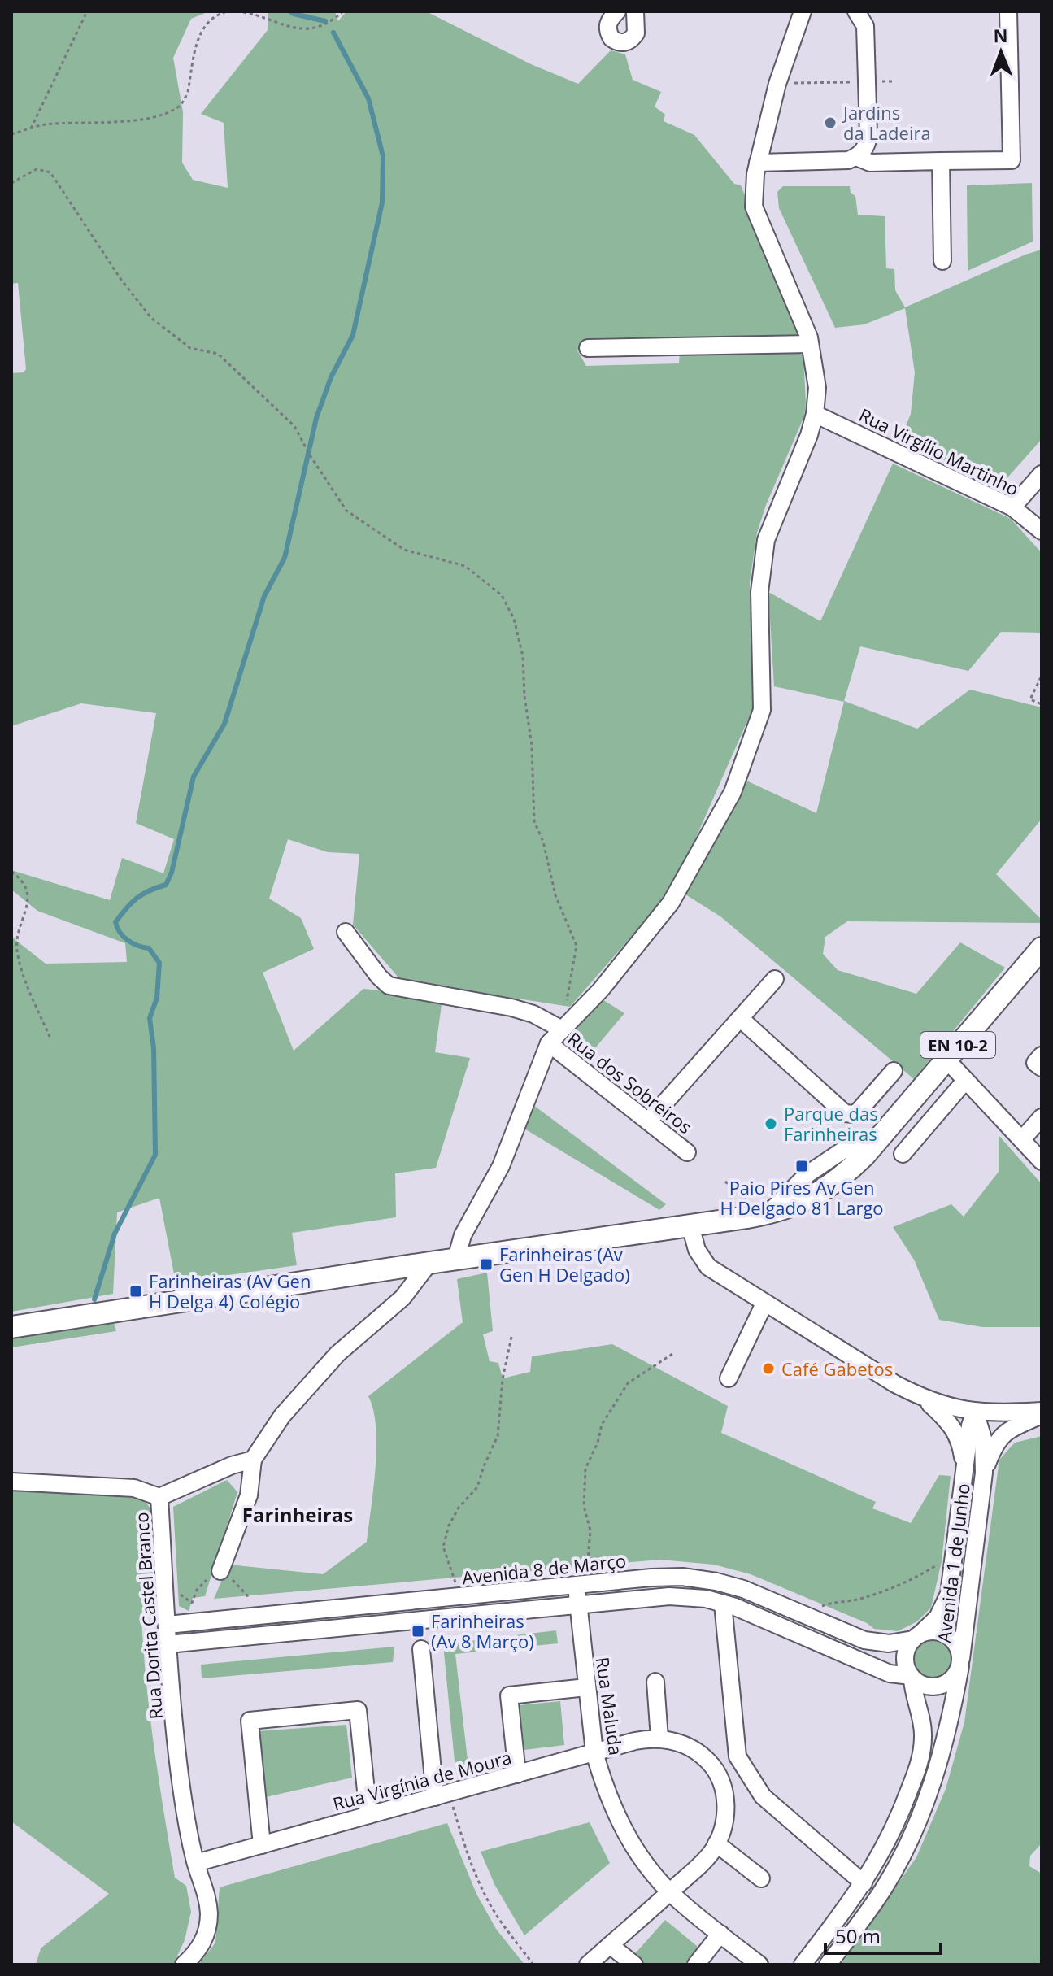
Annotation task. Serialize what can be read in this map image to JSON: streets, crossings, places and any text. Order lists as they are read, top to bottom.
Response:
{
  "streets": {
    "main road": ["EN 10-2"],
    "street": [
      "Rua Virgílio Martinho",
      "Rua dos Sobreiros",
      "Avenida 1 de Junho",
      "Avenida 8 de Março",
      "Rua Dorita Castel Branco",
      "Rua Maluda",
      "Rua Virgínia de Moura"
    ]
  },
  "crossings": [
    ["Avenida 1 de Junho", "Avenida 8 de Março"],
    ["Avenida 8 de Março", "Rua Dorita Castel Branco"],
    ["Avenida 8 de Março", "Rua Maluda"],
    ["Rua Dorita Castel Branco", "Rua Virgínia de Moura"],
    ["Rua Maluda", "Rua Virgínia de Moura"]
  ],
  "districts": ["Farinheiras"],
  "places": {
    "other": ["Jardins da Ladeira", "Parque das Farinheiras", "Café Gabetos"],
    "transit": [
      "Paio Pires Av Gen H Delgado 81 Largo",
      "Farinheiras (Av Gen H Delgado)",
      "Farinheiras (Av Gen H Delga 4) Colégio",
      "Farinheiras (Av 8 Março)"
    ]
  },
  "scale_bar": "50 m",
  "north": "top"
}
